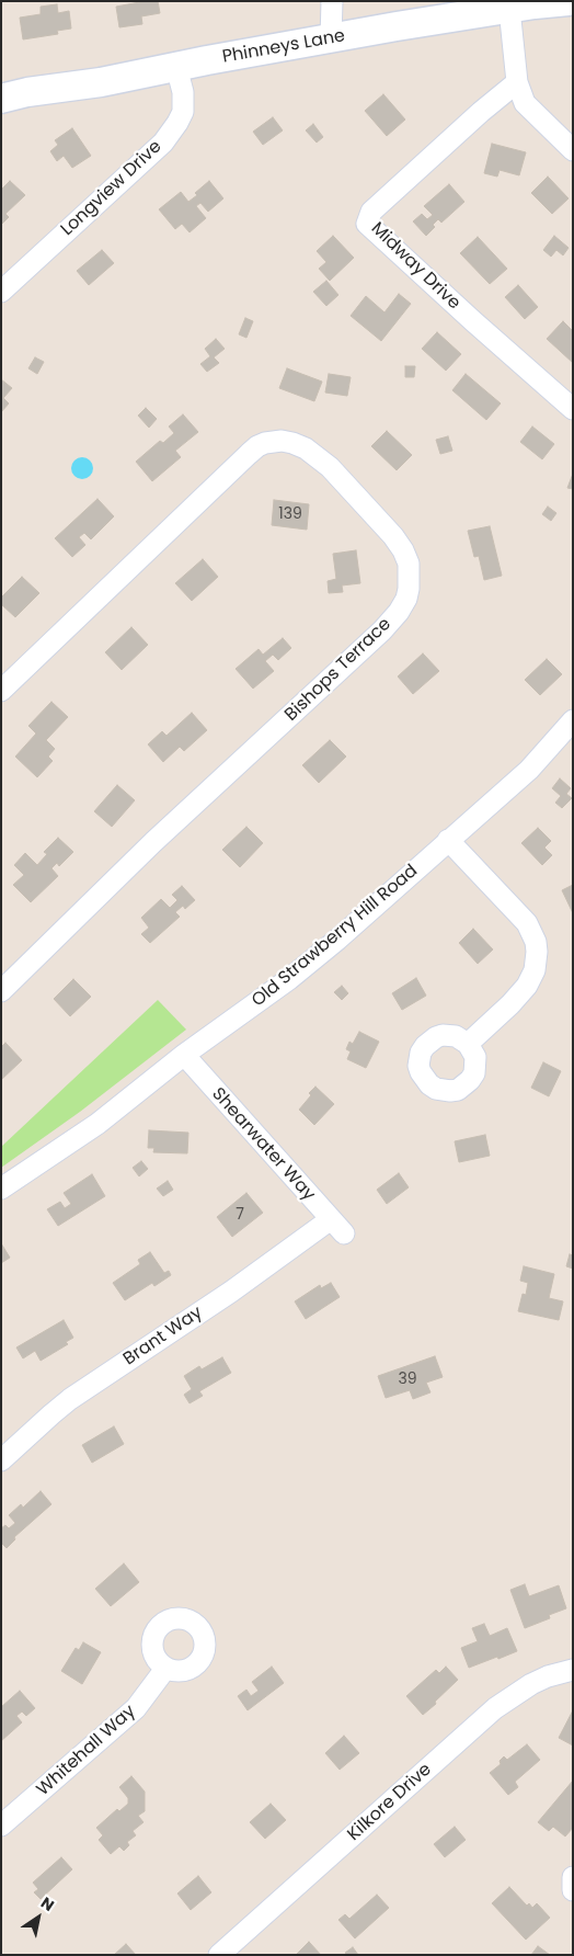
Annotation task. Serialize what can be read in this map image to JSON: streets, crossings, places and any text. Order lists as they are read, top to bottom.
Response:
{
  "streets": {
    "main road": ["Phinneys Lane"],
    "street": [
      "Longview Drive",
      "Midway Drive",
      "Bishops Terrace",
      "Old Strawberry Hill Road",
      "Shearwater Way",
      "Brant Way",
      "Whitehall Way",
      "Kilkore Drive"
    ]
  },
  "crossings": [
    ["Phinneys Lane", "Longview Drive"],
    ["Old Strawberry Hill Road", "Shearwater Way"],
    ["Shearwater Way", "Brant Way"]
  ],
  "house_numbers": ["139", "7", "39"],
  "north": "top right"
}
